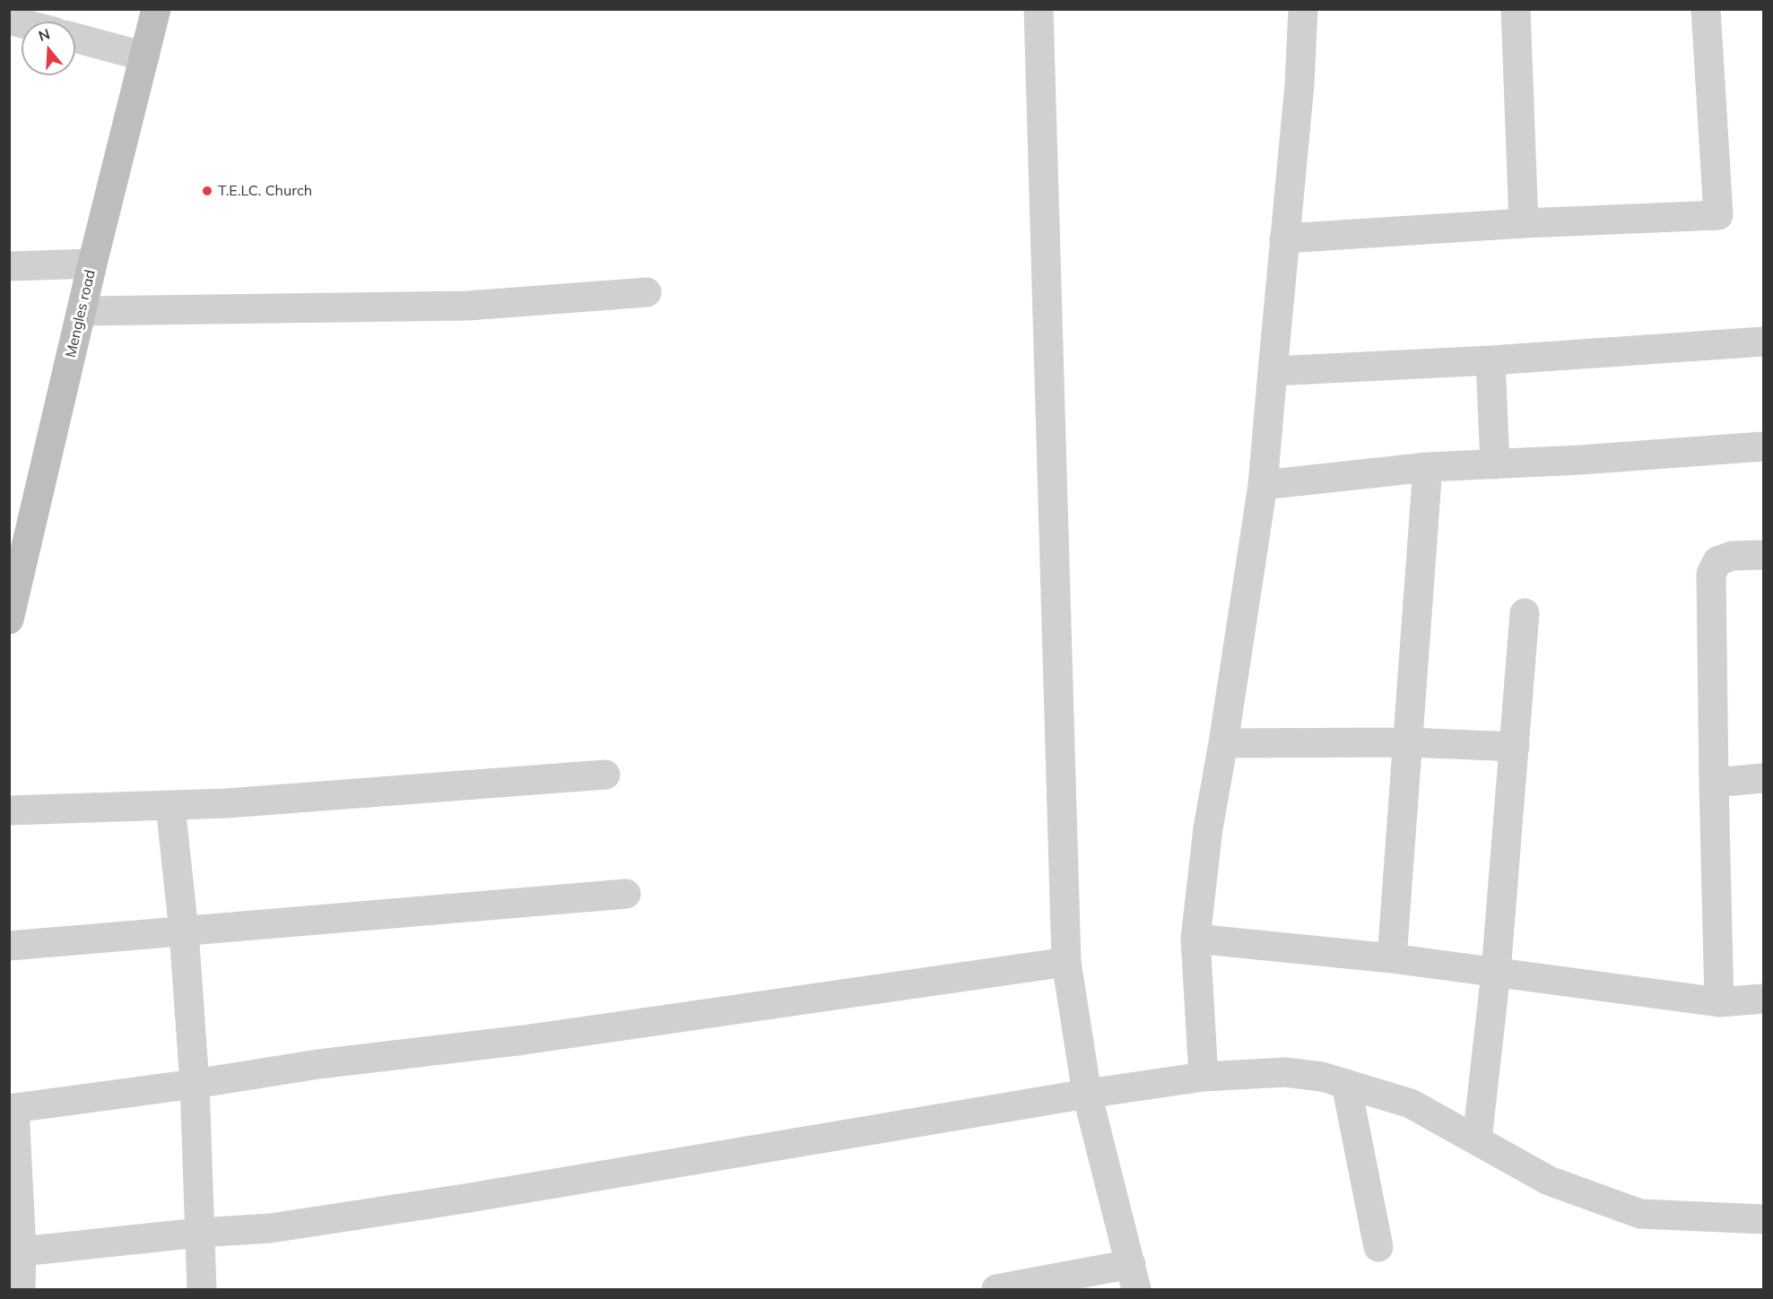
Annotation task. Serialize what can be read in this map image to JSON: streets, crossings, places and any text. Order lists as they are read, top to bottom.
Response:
{
  "streets": {
    "main road": ["Mengles road"]
  },
  "places": ["T.E.LC. Church"],
  "north": "top"
}
